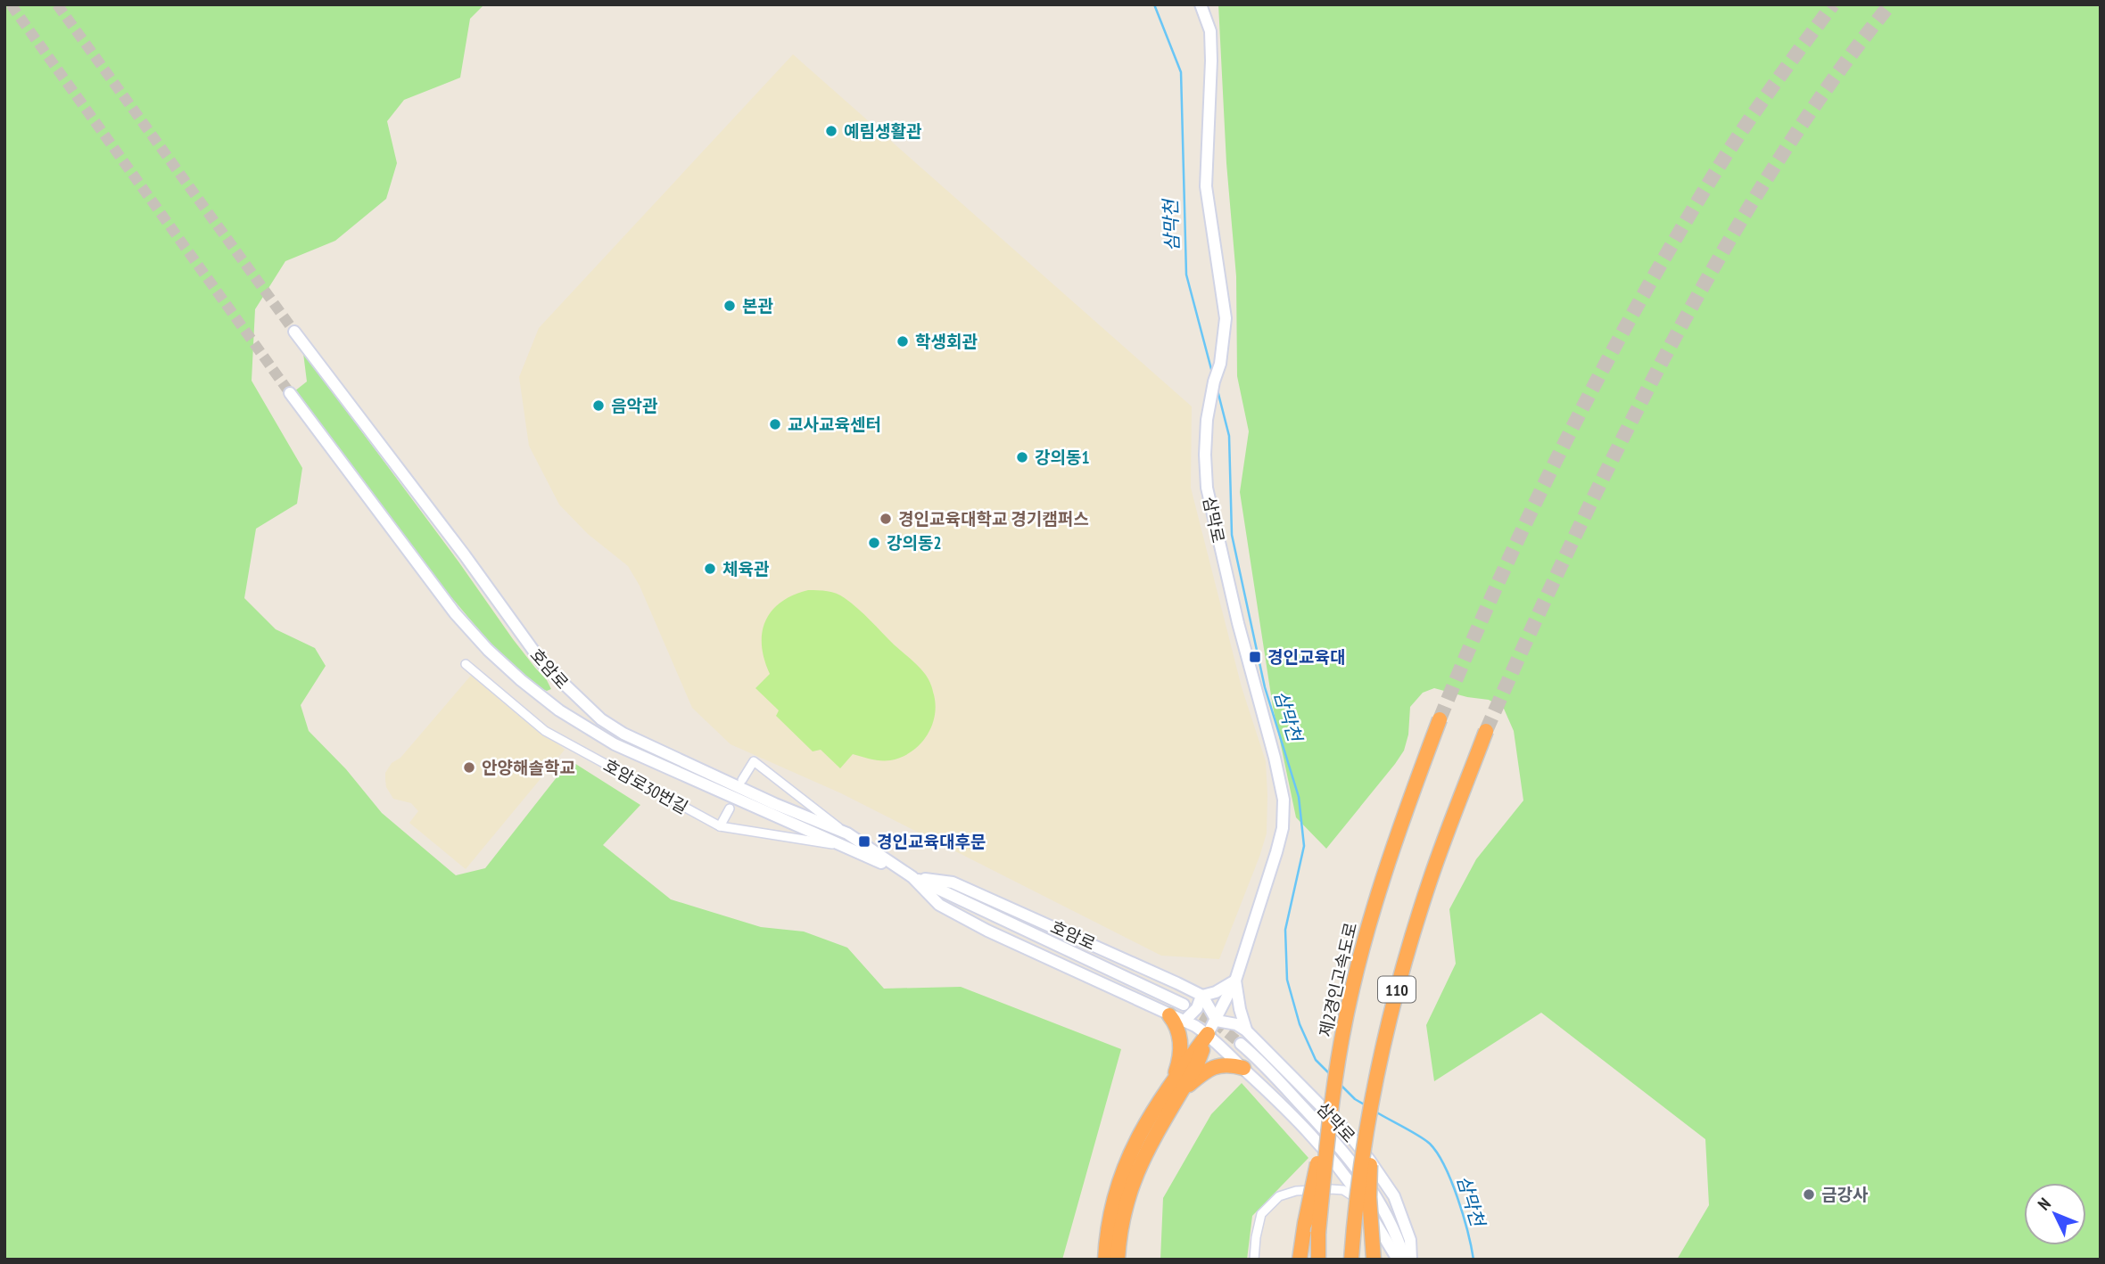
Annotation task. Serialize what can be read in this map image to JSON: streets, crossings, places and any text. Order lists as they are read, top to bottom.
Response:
{
  "streets": {
    "highway": ["제2경인고속도로", "110"],
    "main road": ["삼막로", "호암로"],
    "street": ["호암로30번길"]
  },
  "crossings": [
    ["삼막로", "호암로"]
  ],
  "water": ["삼막천"],
  "places": {
    "other": [
      "예림생활관",
      "본관",
      "학생회관",
      "음악관",
      "교사교육센터",
      "강의동1",
      "경인교육대학교 경기캠퍼스",
      "강의동2",
      "체육관",
      "안양해솔학교",
      "금강사"
    ],
    "transit": ["경인교육대", "경인교육대후문"]
  },
  "north": "top left"
}
